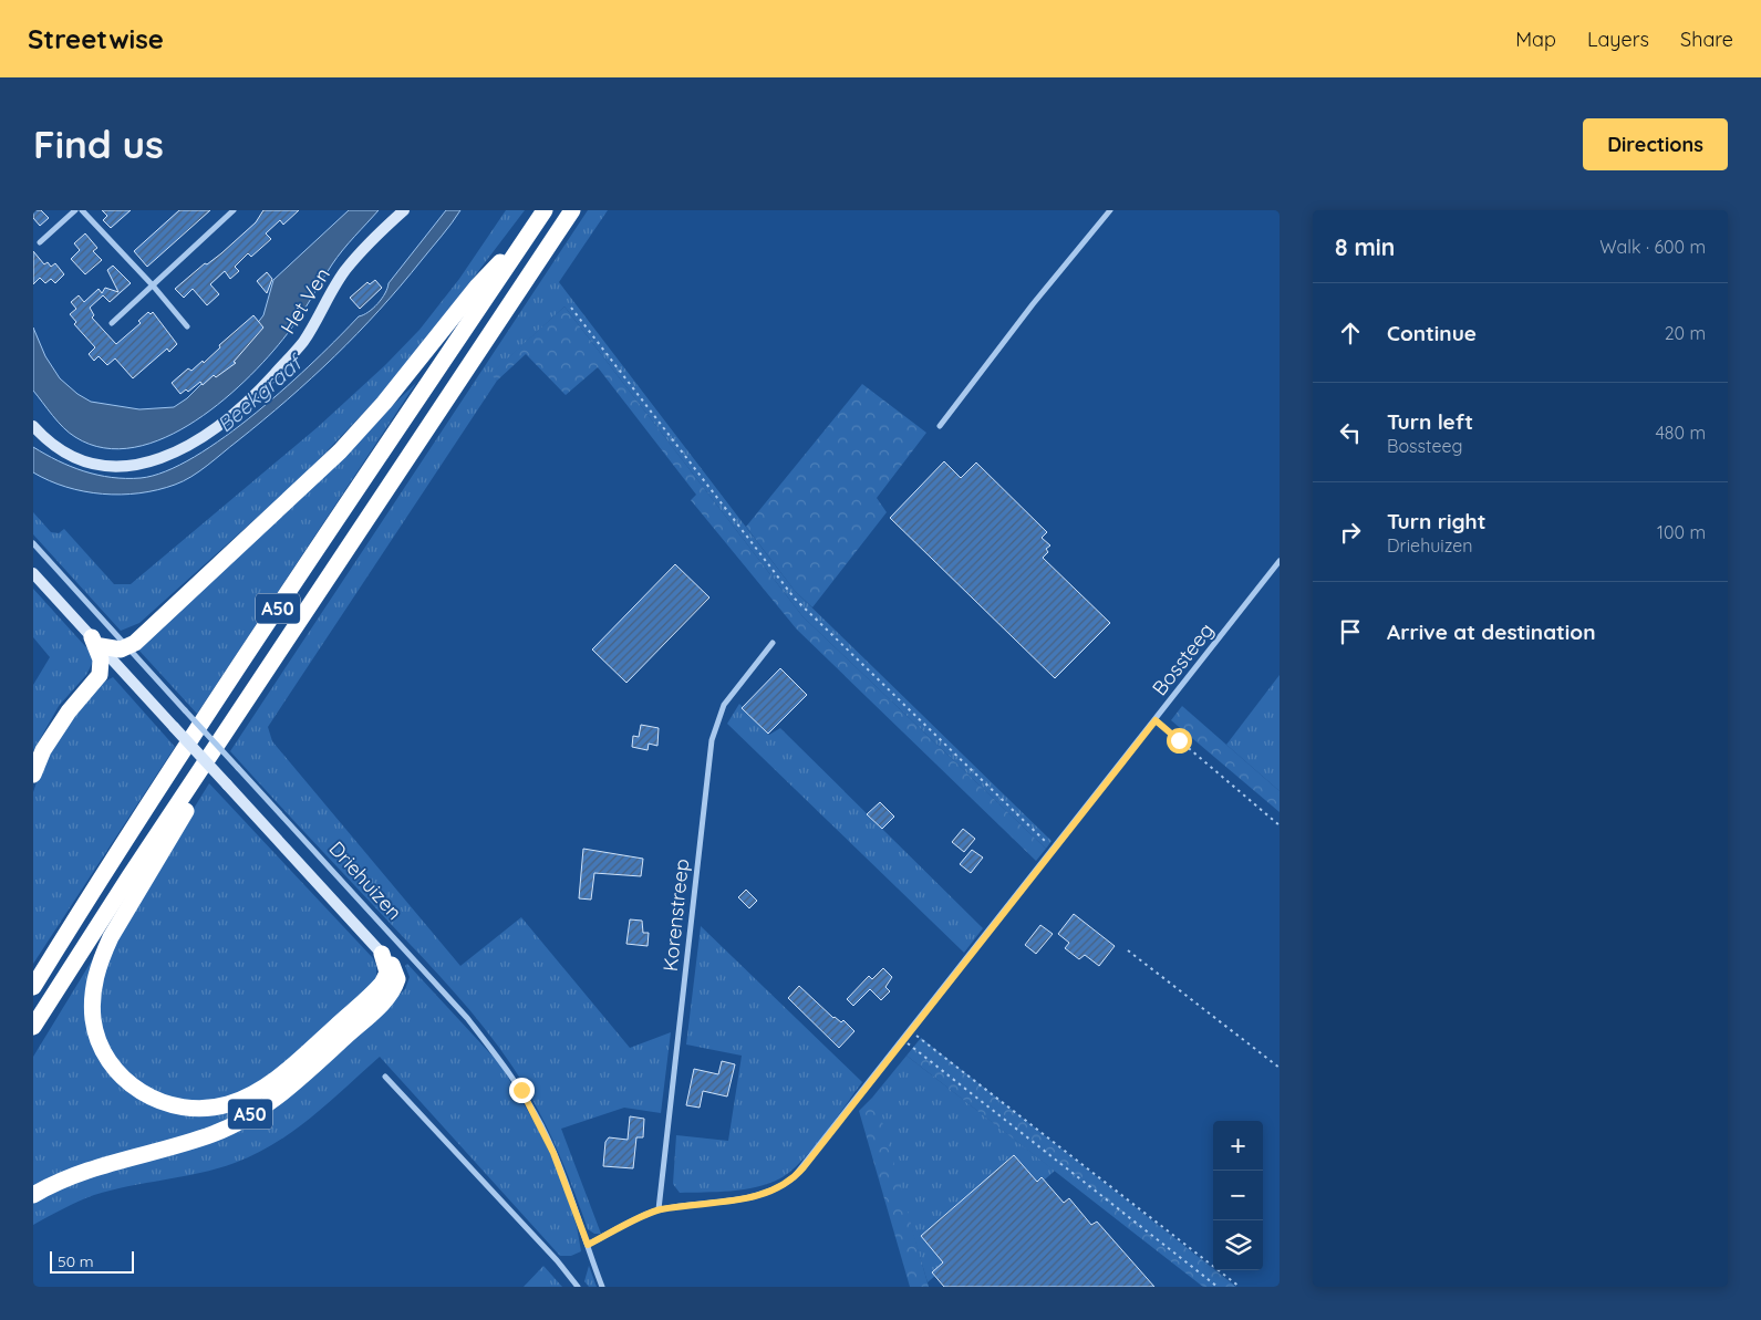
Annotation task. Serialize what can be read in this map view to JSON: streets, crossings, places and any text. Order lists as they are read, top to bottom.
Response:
{
  "streets": {
    "highway": ["A50"],
    "main road": ["Het Ven", "Driehuizen"],
    "street": ["Bossteeg", "Korenstreep"]
  },
  "crossings": [
    ["A50", "Driehuizen"],
    ["Bossteeg", "Driehuizen"],
    ["Bossteeg", "Korenstreep"]
  ],
  "water": ["Beekgraaf"],
  "scale_bar": "50 m",
  "page": {
    "header": "Streetwise",
    "nav": ["Map", "Layers", "Share"],
    "buttons": "Directions",
    "title": "Find us",
    "heading": ["8 min", "Walk · 600 m"],
    "list": [
      ["Continue", "20 m"],
      ["Turn left", "Bossteeg", "480 m"],
      ["Turn right", "Driehuizen", "100 m"],
      "Arrive at destination"
    ],
    "map_buttons": ["+", "−"],
    "scale": "50 m"
  }
}
